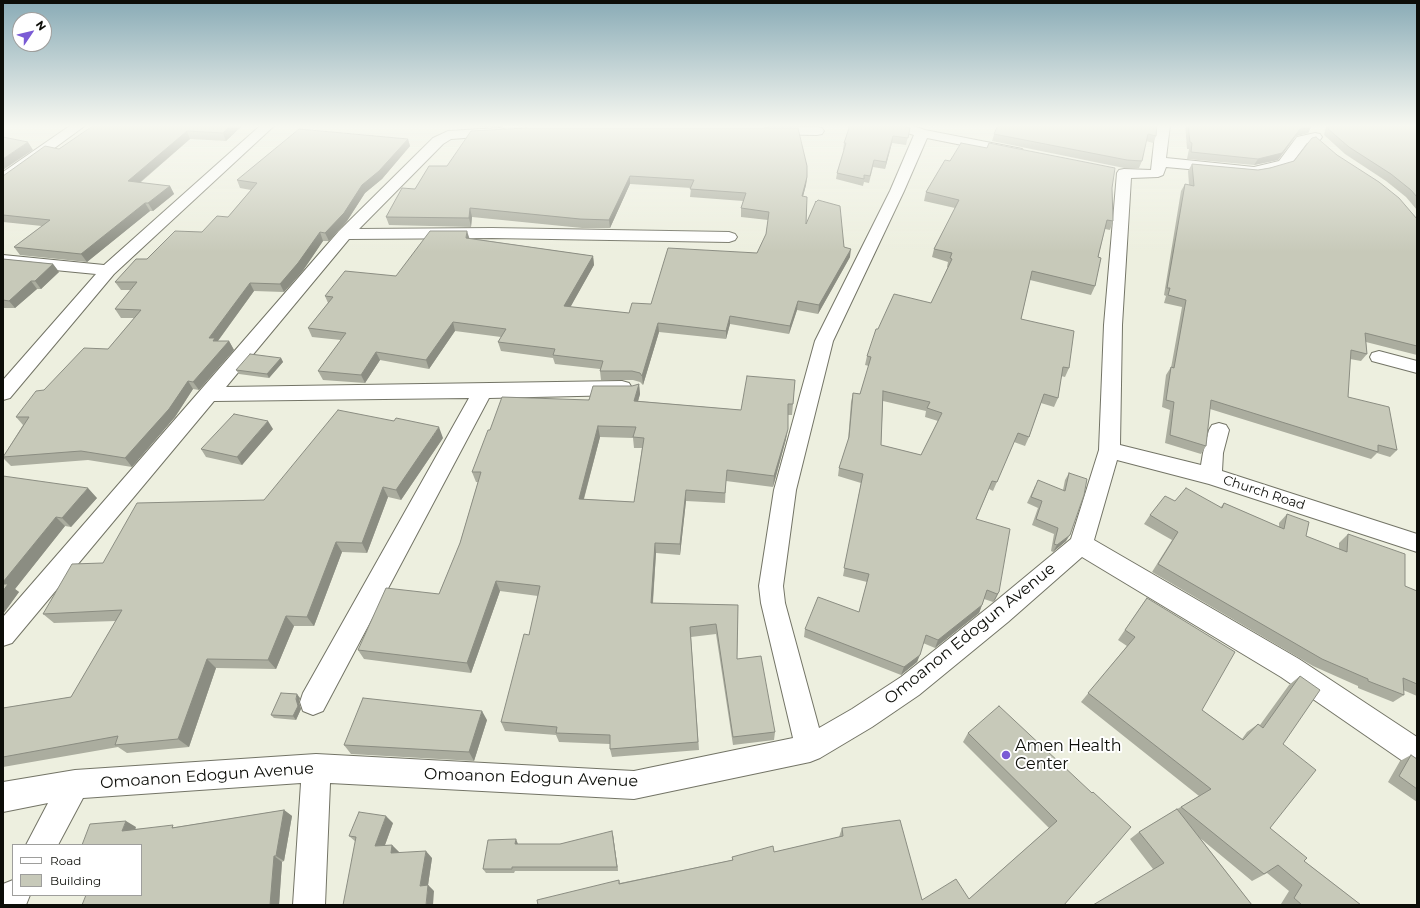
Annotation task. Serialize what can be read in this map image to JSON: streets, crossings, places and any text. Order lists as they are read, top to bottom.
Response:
{
  "streets": {
    "street": ["Church Road", "Omoanon Edogun Avenue"]
  },
  "places": ["Amen Health Center"],
  "legend": ["Road", "Building"],
  "north": "top right"
}
